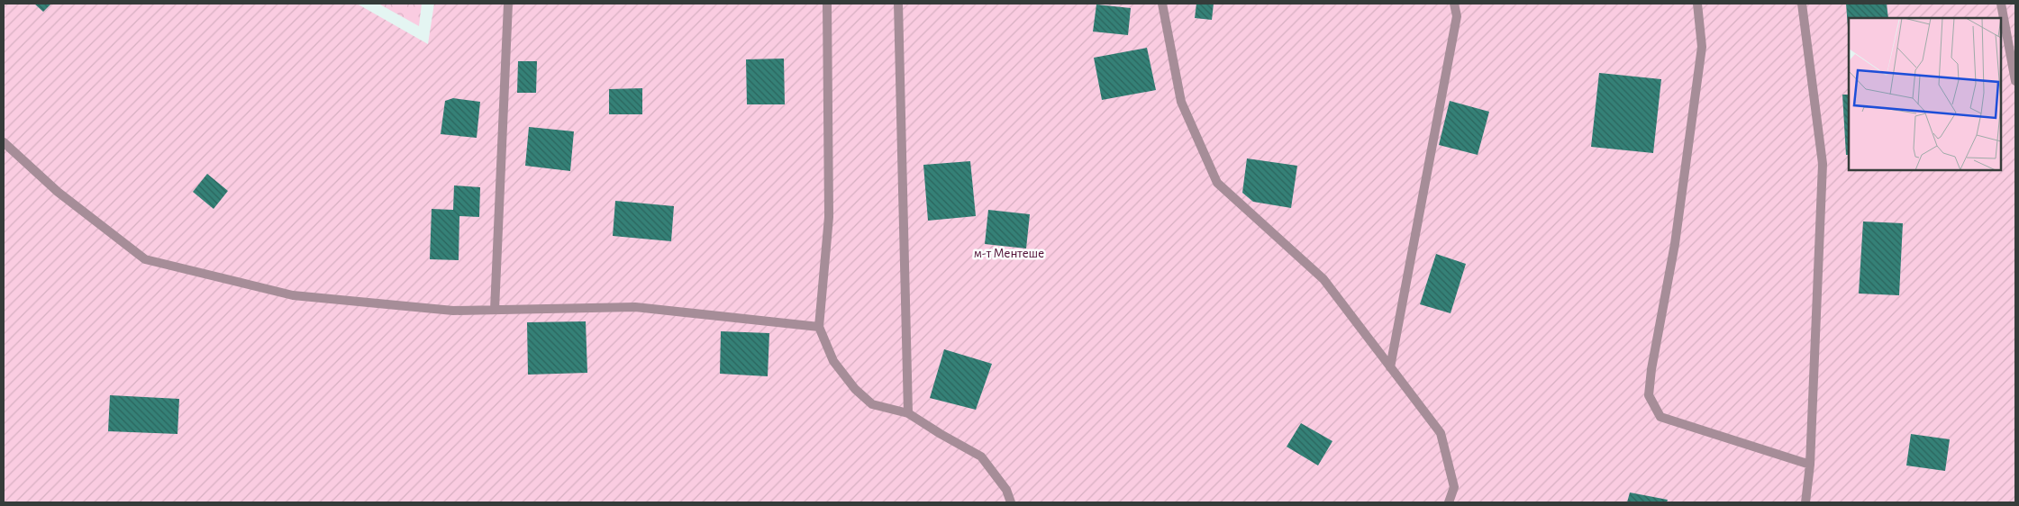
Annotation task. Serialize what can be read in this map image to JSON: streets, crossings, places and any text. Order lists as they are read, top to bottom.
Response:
{
  "parks": ["м-т Ментeше"]
}
